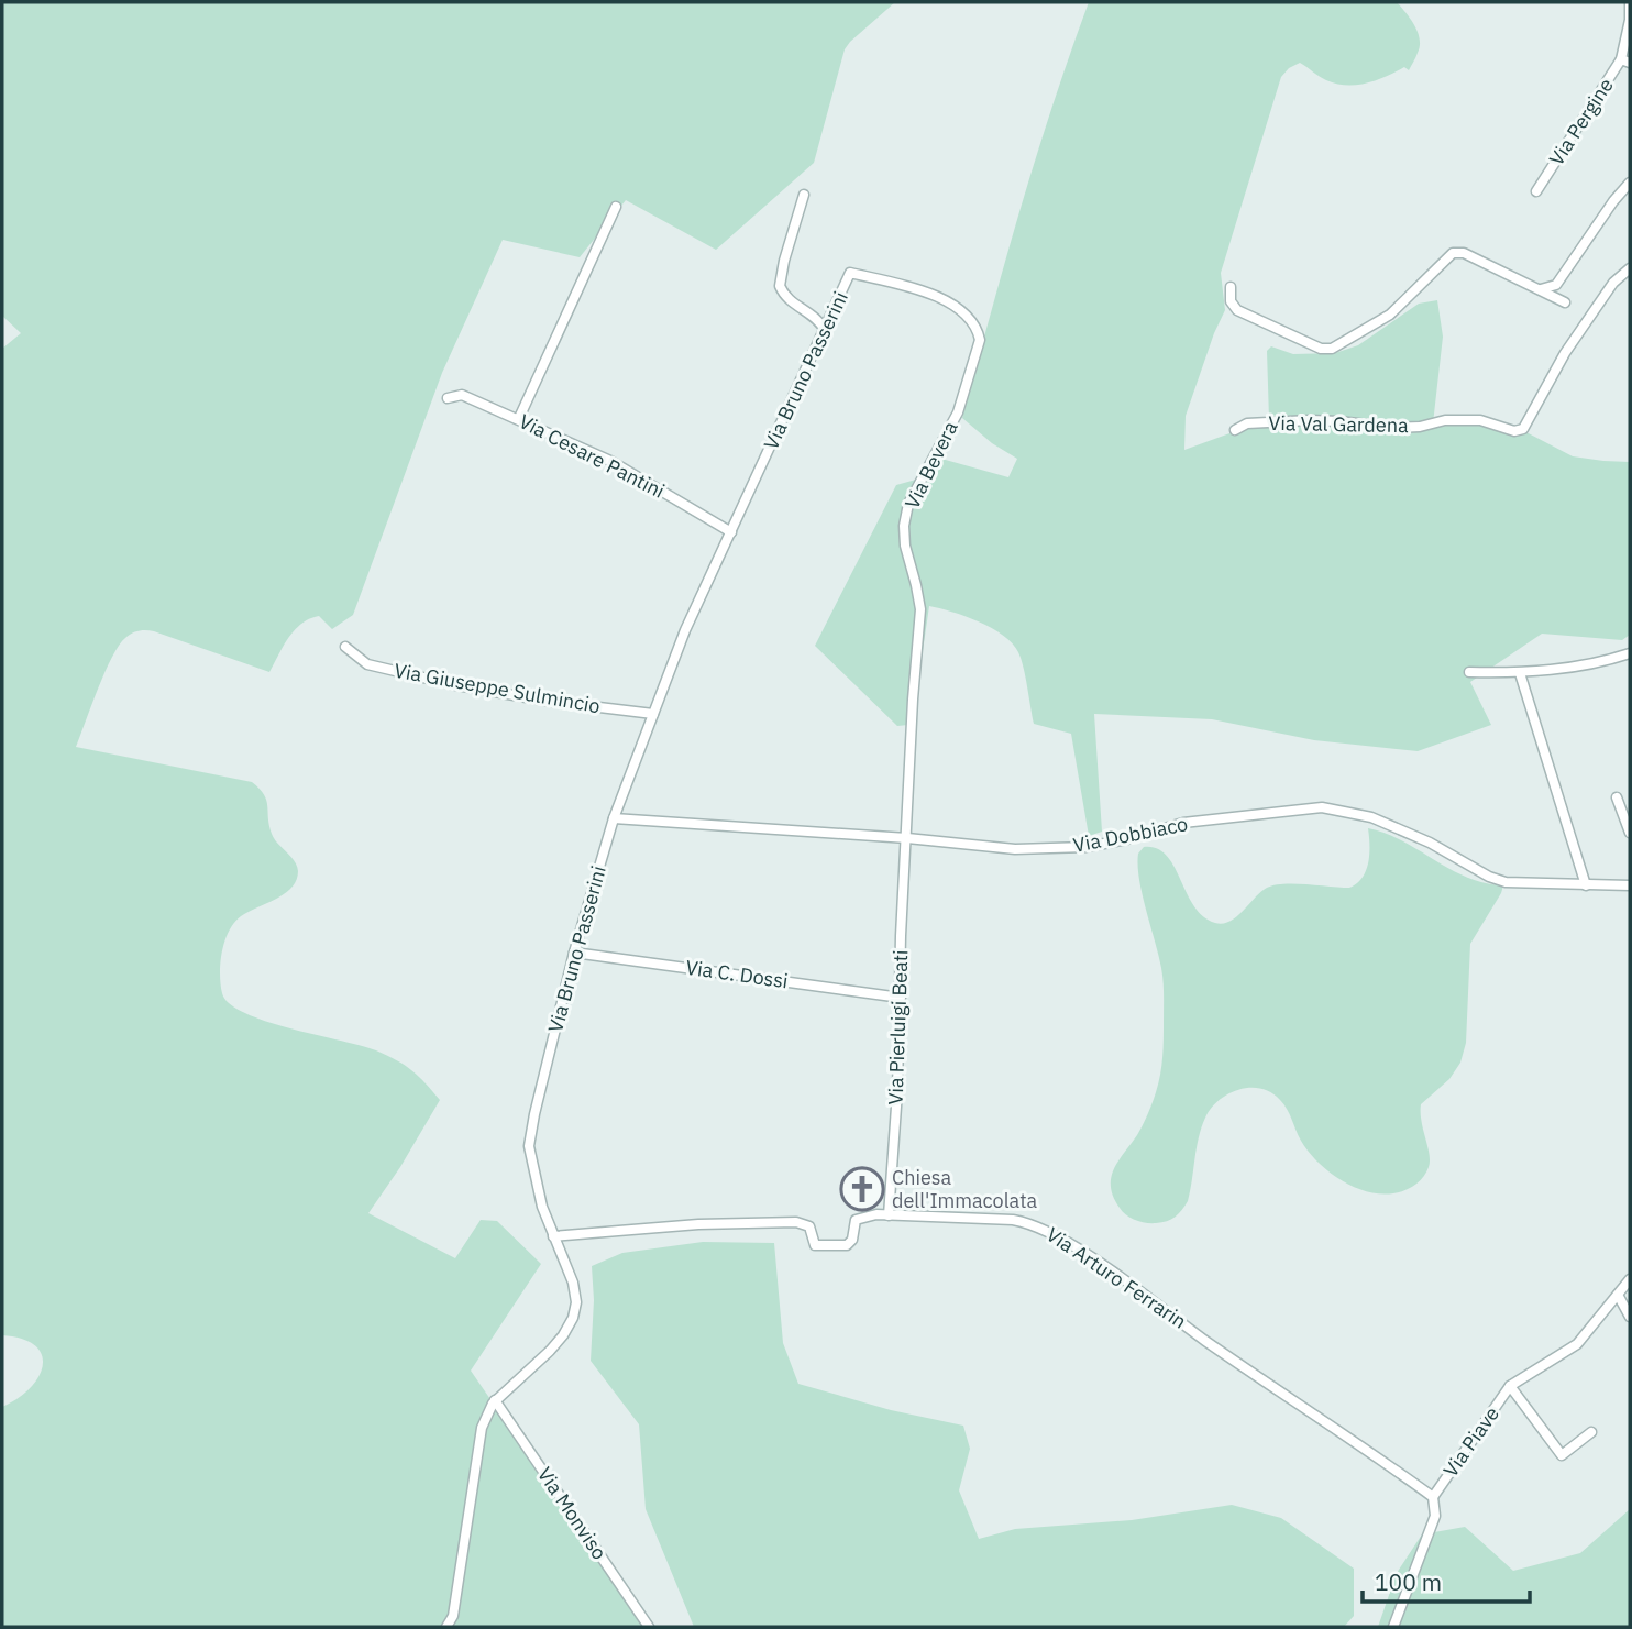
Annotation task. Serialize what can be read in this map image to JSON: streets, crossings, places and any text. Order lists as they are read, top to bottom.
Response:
{
  "streets": {
    "street": [
      "Via Pergine",
      "Via Bruno Passerini",
      "Via Val Gardena",
      "Via Cesare Pantini",
      "Via Bevera",
      "Via Giuseppe Sulmincio",
      "Via Dobbiaco",
      "Via C. Dossi",
      "Via Pierluigi Beati",
      "Via Arturo Ferrarin",
      "Via Piave",
      "Via Monviso"
    ]
  },
  "crossings": [
    ["Via Bruno Passerini", "Via Cesare Pantini"],
    ["Via Bruno Passerini", "Via Bevera"],
    ["Via Bruno Passerini", "Via Giuseppe Sulmincio"],
    ["Via Bruno Passerini", "Via Dobbiaco"],
    ["Via Bruno Passerini", "Via C. Dossi"],
    ["Via Bruno Passerini", "Via Arturo Ferrarin"],
    ["Via Bruno Passerini", "Via Monviso"],
    ["Via Bevera", "Via Dobbiaco"],
    ["Via Bevera", "Via Pierluigi Beati"],
    ["Via Dobbiaco", "Via Pierluigi Beati"],
    ["Via C. Dossi", "Via Pierluigi Beati"],
    ["Via Pierluigi Beati", "Via Arturo Ferrarin"],
    ["Via Arturo Ferrarin", "Via Piave"]
  ],
  "places": {
    "church": ["Chiesa dell'Immacolata"]
  },
  "scale_bar": "100 m"
}
